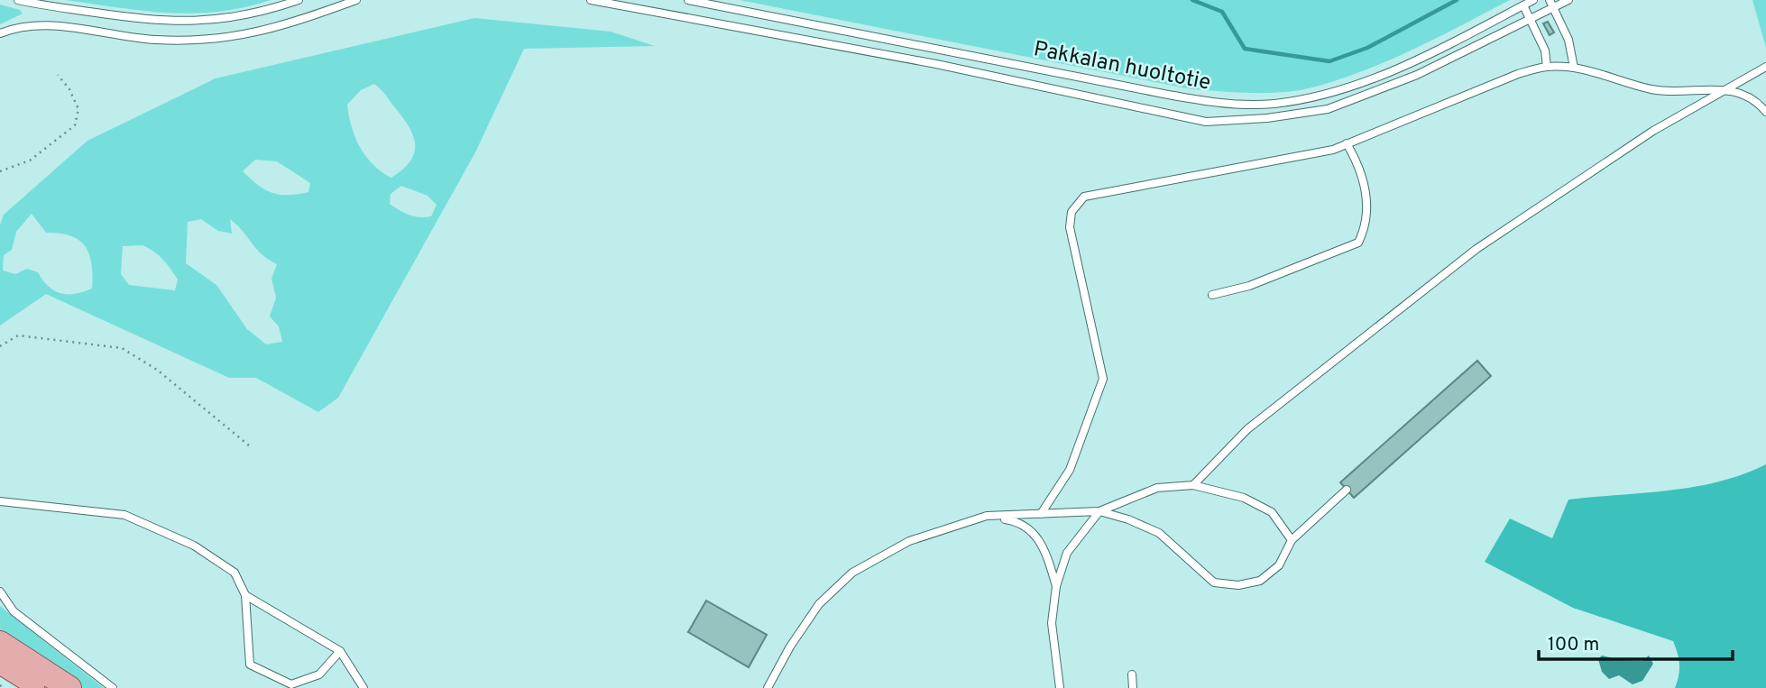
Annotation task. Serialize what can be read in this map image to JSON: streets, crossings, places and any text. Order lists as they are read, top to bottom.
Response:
{
  "streets": {
    "lane": ["Pakkalan huoltotie"]
  },
  "scale_bar": "100 m"
}
